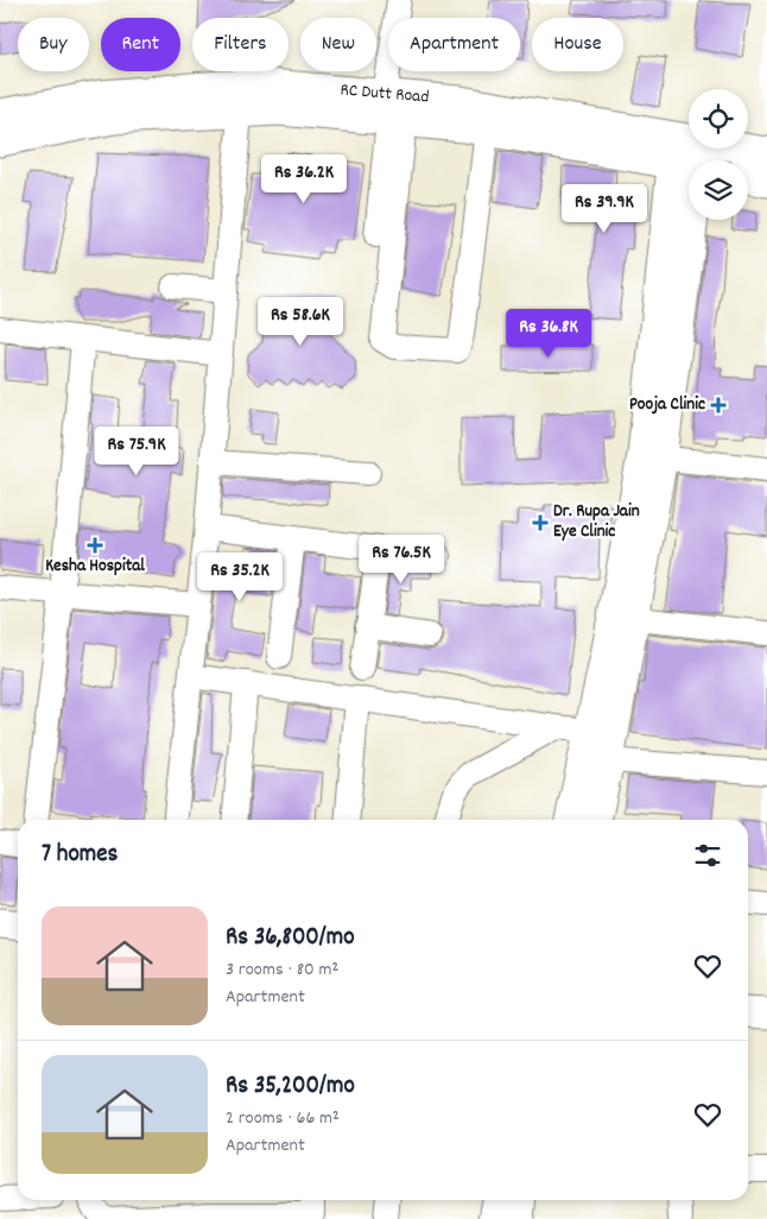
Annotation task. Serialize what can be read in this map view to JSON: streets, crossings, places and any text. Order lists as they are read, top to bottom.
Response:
{
  "streets": {
    "main road": ["RC Dutt Road"]
  },
  "places": {
    "health": ["Pooja Clinic", "Dr. Rupa Jain Eye Clinic", "Kesha Hospital"]
  },
  "page": {
    "chip": [
      "Buy",
      "Rent",
      "Filters",
      "New",
      "Apartment",
      "House"
    ],
    "price": [
      "Rs 36.2K",
      "Rs 39.9K",
      "Rs 58.6K",
      "Rs 36.8K",
      "Rs 75.9K",
      "Rs 76.5K",
      "Rs 35.2K"
    ],
    "heading": "7 homes",
    "list": [
      {
        "name": "Rs 36,800/mo",
        "note": "3 rooms · 80 m² · Apartment"
      },
      {
        "name": "Rs 35,200/mo",
        "note": "2 rooms · 66 m² · Apartment"
      }
    ]
  }
}
